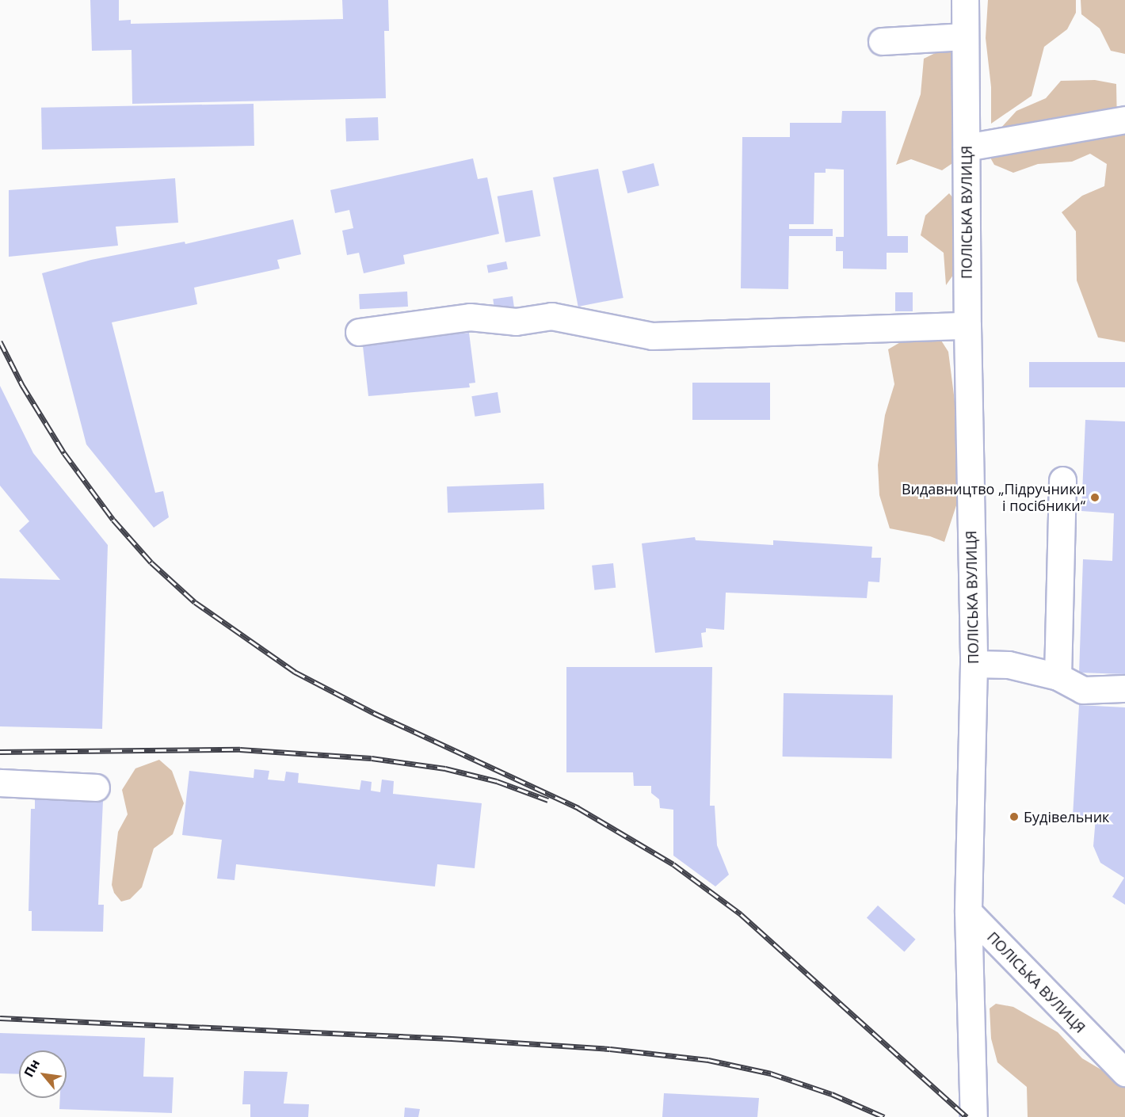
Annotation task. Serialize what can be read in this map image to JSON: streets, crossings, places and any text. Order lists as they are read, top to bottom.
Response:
{
  "streets": {
    "street": ["ПОЛІСЬКА ВУЛИЦЯ"]
  },
  "places": ["Видавництво „Підручники і посібники“", "Будівельник"],
  "north": "top left"
}
